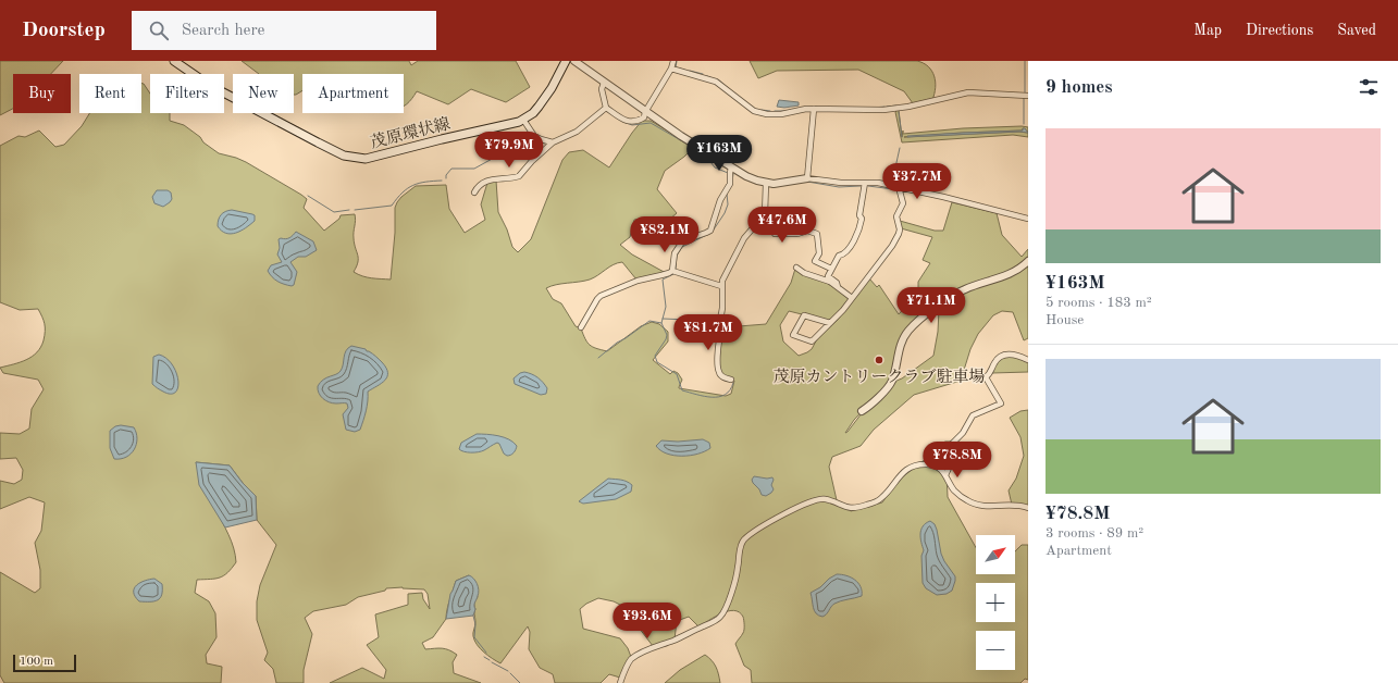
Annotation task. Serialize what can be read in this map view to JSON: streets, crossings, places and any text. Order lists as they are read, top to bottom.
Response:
{
  "streets": {
    "main road": ["茂原環状線"]
  },
  "places": ["茂原カントリークラブ駐車場"],
  "scale_bar": "100 m",
  "north": "top right",
  "page": {
    "header": "Doorstep",
    "search": "Search here",
    "nav": ["Map", "Directions", "Saved"],
    "heading": "9 homes",
    "chip": [
      "Buy",
      "Rent",
      "Filters",
      "New",
      "Apartment"
    ],
    "list": [
      {
        "name": "¥163M",
        "note": "5 rooms · 183 m² · House"
      },
      {
        "name": "¥78.8M",
        "note": "3 rooms · 89 m² · Apartment"
      }
    ],
    "price": [
      "¥79.9M",
      "¥163M",
      "¥37.7M",
      "¥47.6M",
      "¥82.1M",
      "¥71.1M",
      "¥81.7M",
      "¥78.8M",
      "¥93.6M"
    ],
    "map_buttons": ["+", "−"],
    "scale": "100 m"
  }
}
